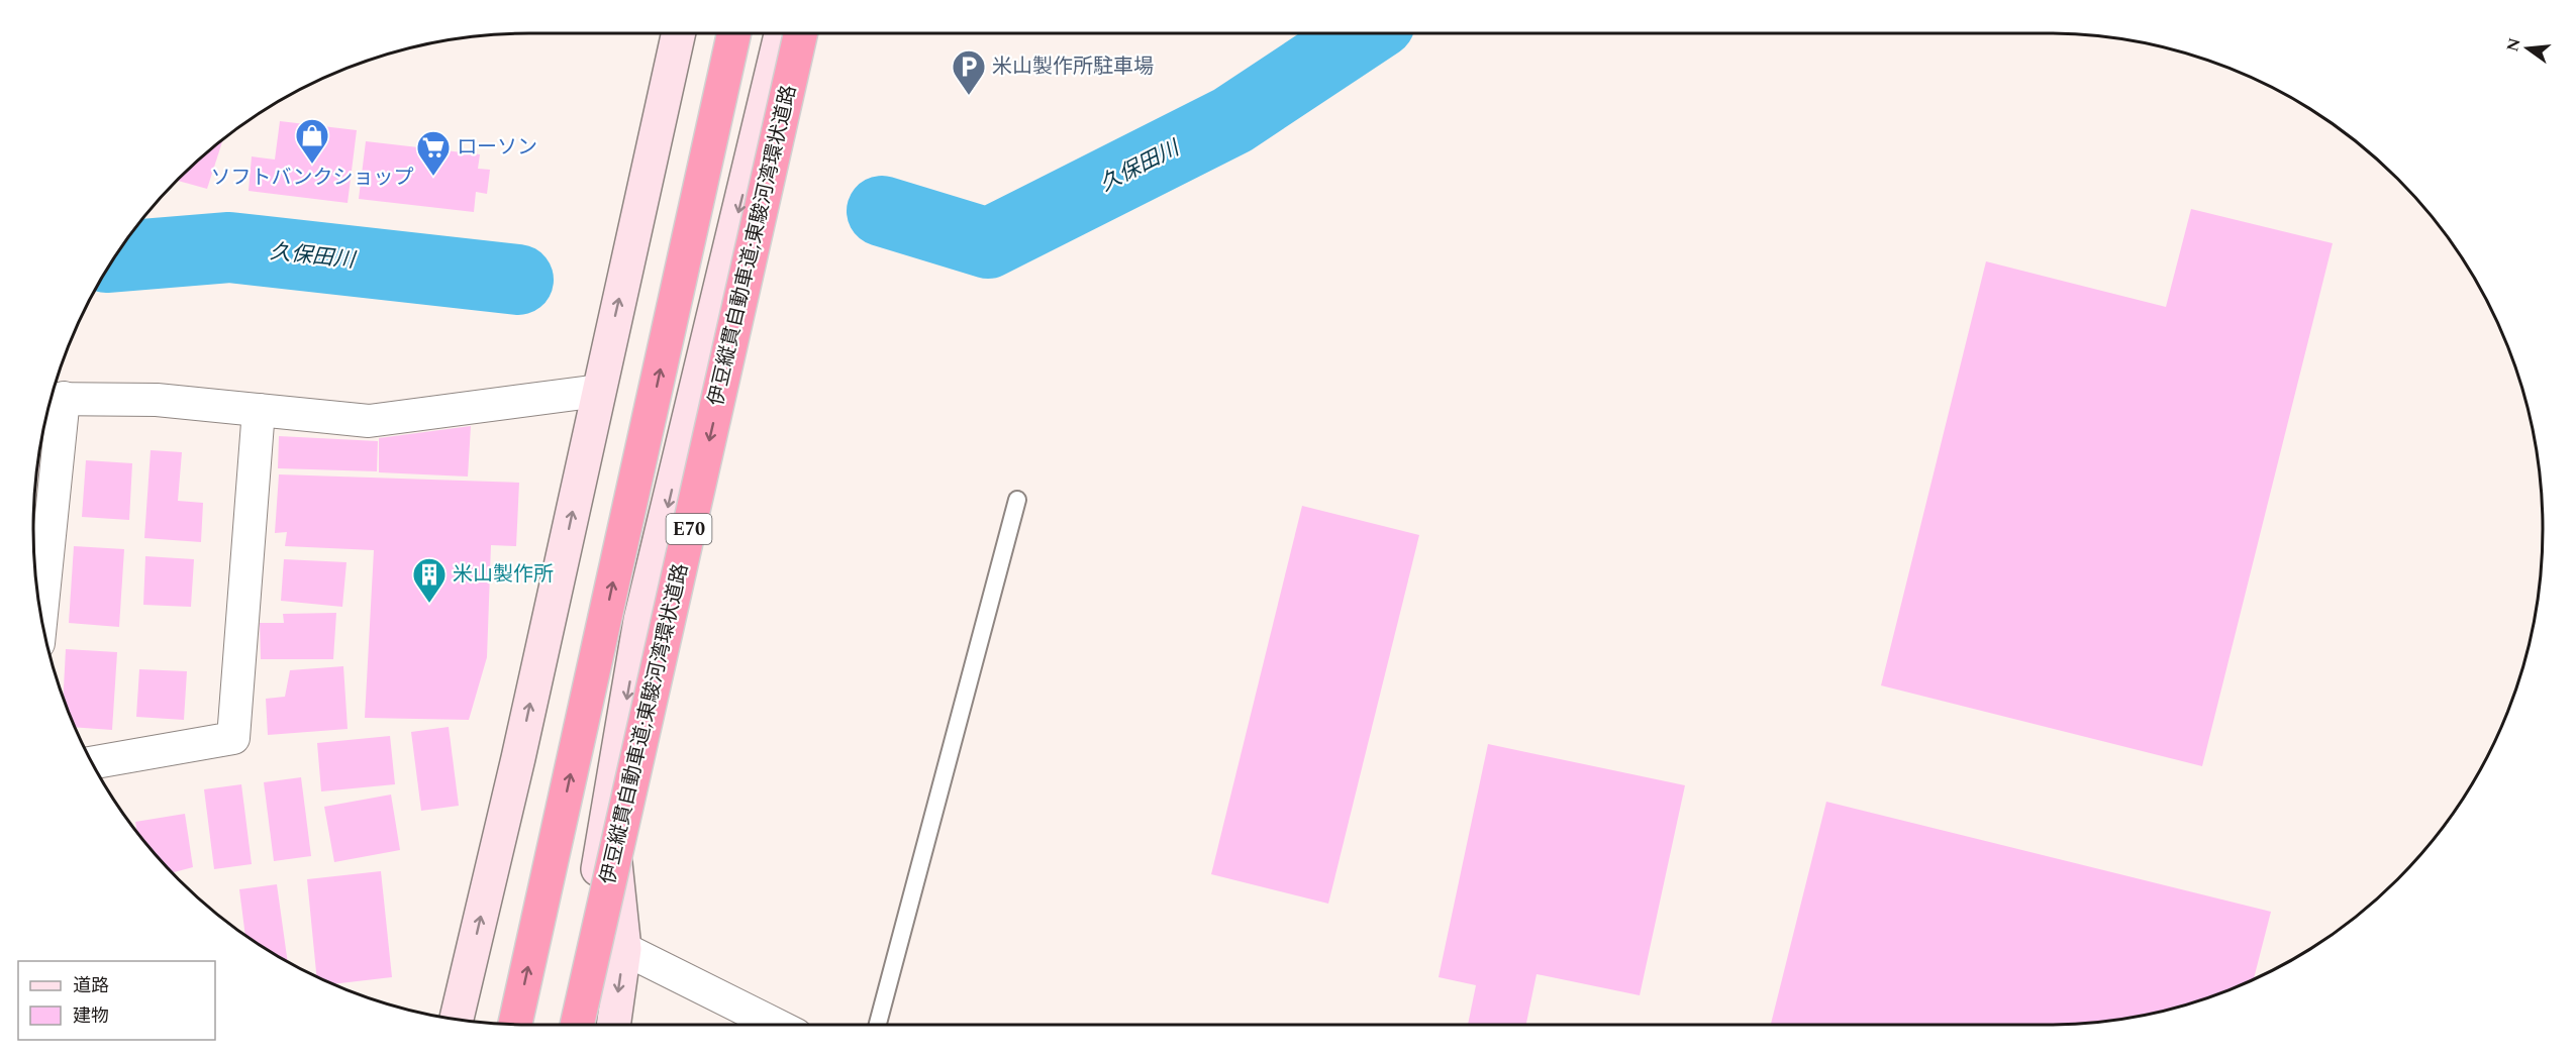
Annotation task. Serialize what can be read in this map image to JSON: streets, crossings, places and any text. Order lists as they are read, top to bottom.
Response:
{
  "streets": {
    "highway": ["伊豆縦貫自動車道;東駿河湾環状道路", "E70"]
  },
  "water": ["久保田川"],
  "places": {
    "parking": ["米山製作所駐車場"],
    "shop": ["ソフトバンクショップ"],
    "supermarket": ["ローソン"],
    "building": ["米山製作所"]
  },
  "legend": ["道路", "建物"],
  "north": "left"
}
